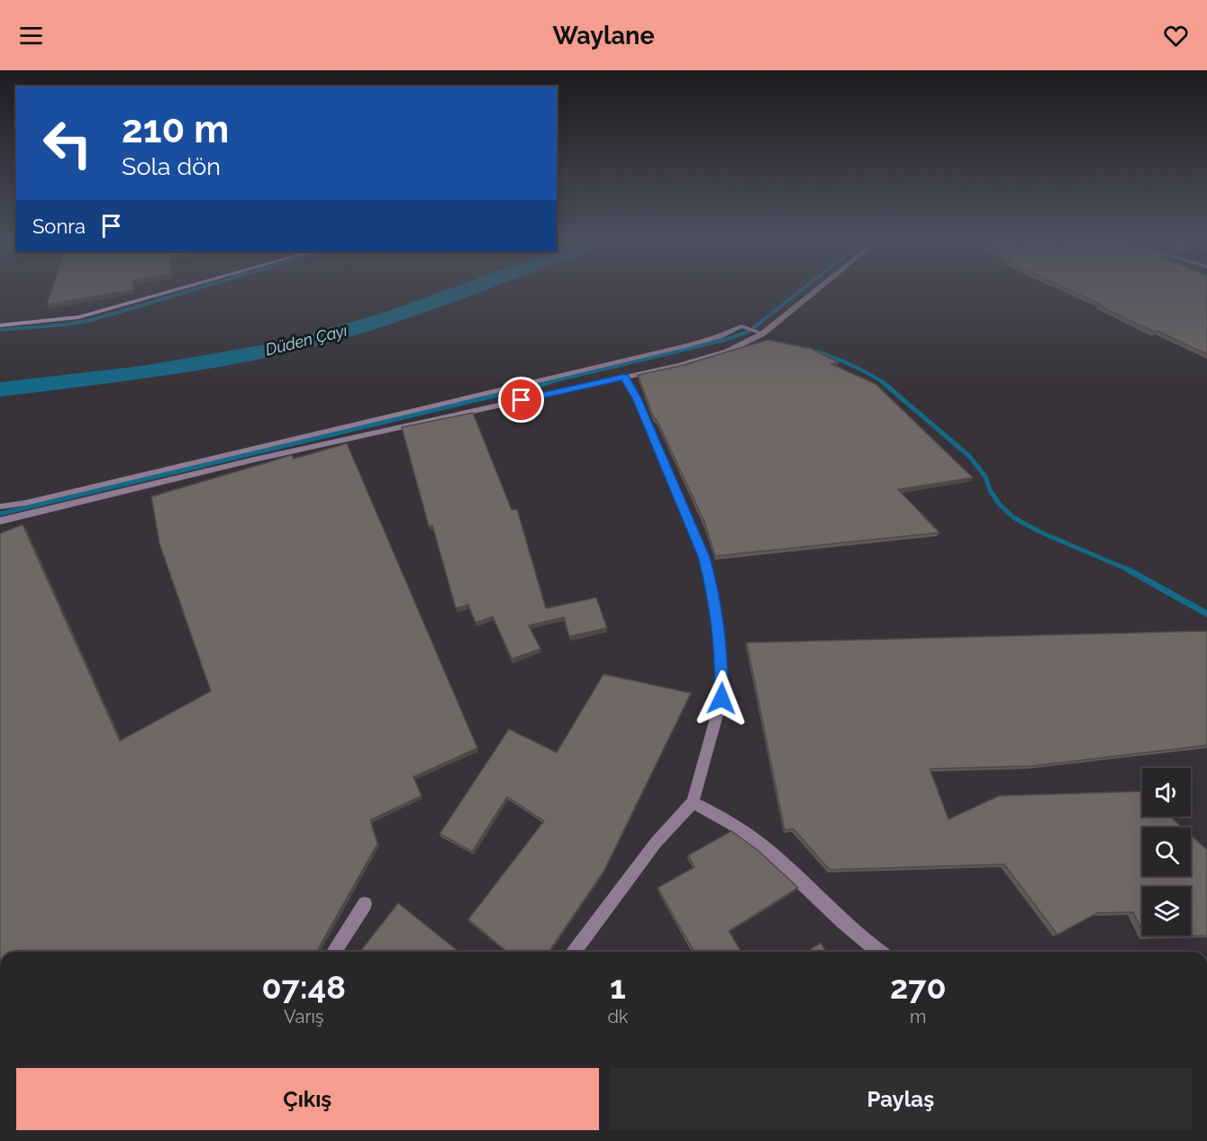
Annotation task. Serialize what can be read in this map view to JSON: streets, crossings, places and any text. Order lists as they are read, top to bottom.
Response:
{
  "water": ["Düden Çayı"],
  "page": {
    "header": "Waylane",
    "turn": ["210 m", "Sola dön"],
    "then": "Sonra",
    "eta": [
      "07:48",
      "Varış",
      "1",
      "dk",
      "270",
      "m"
    ],
    "buttons": ["Çıkış", "Paylaş"]
  }
}
